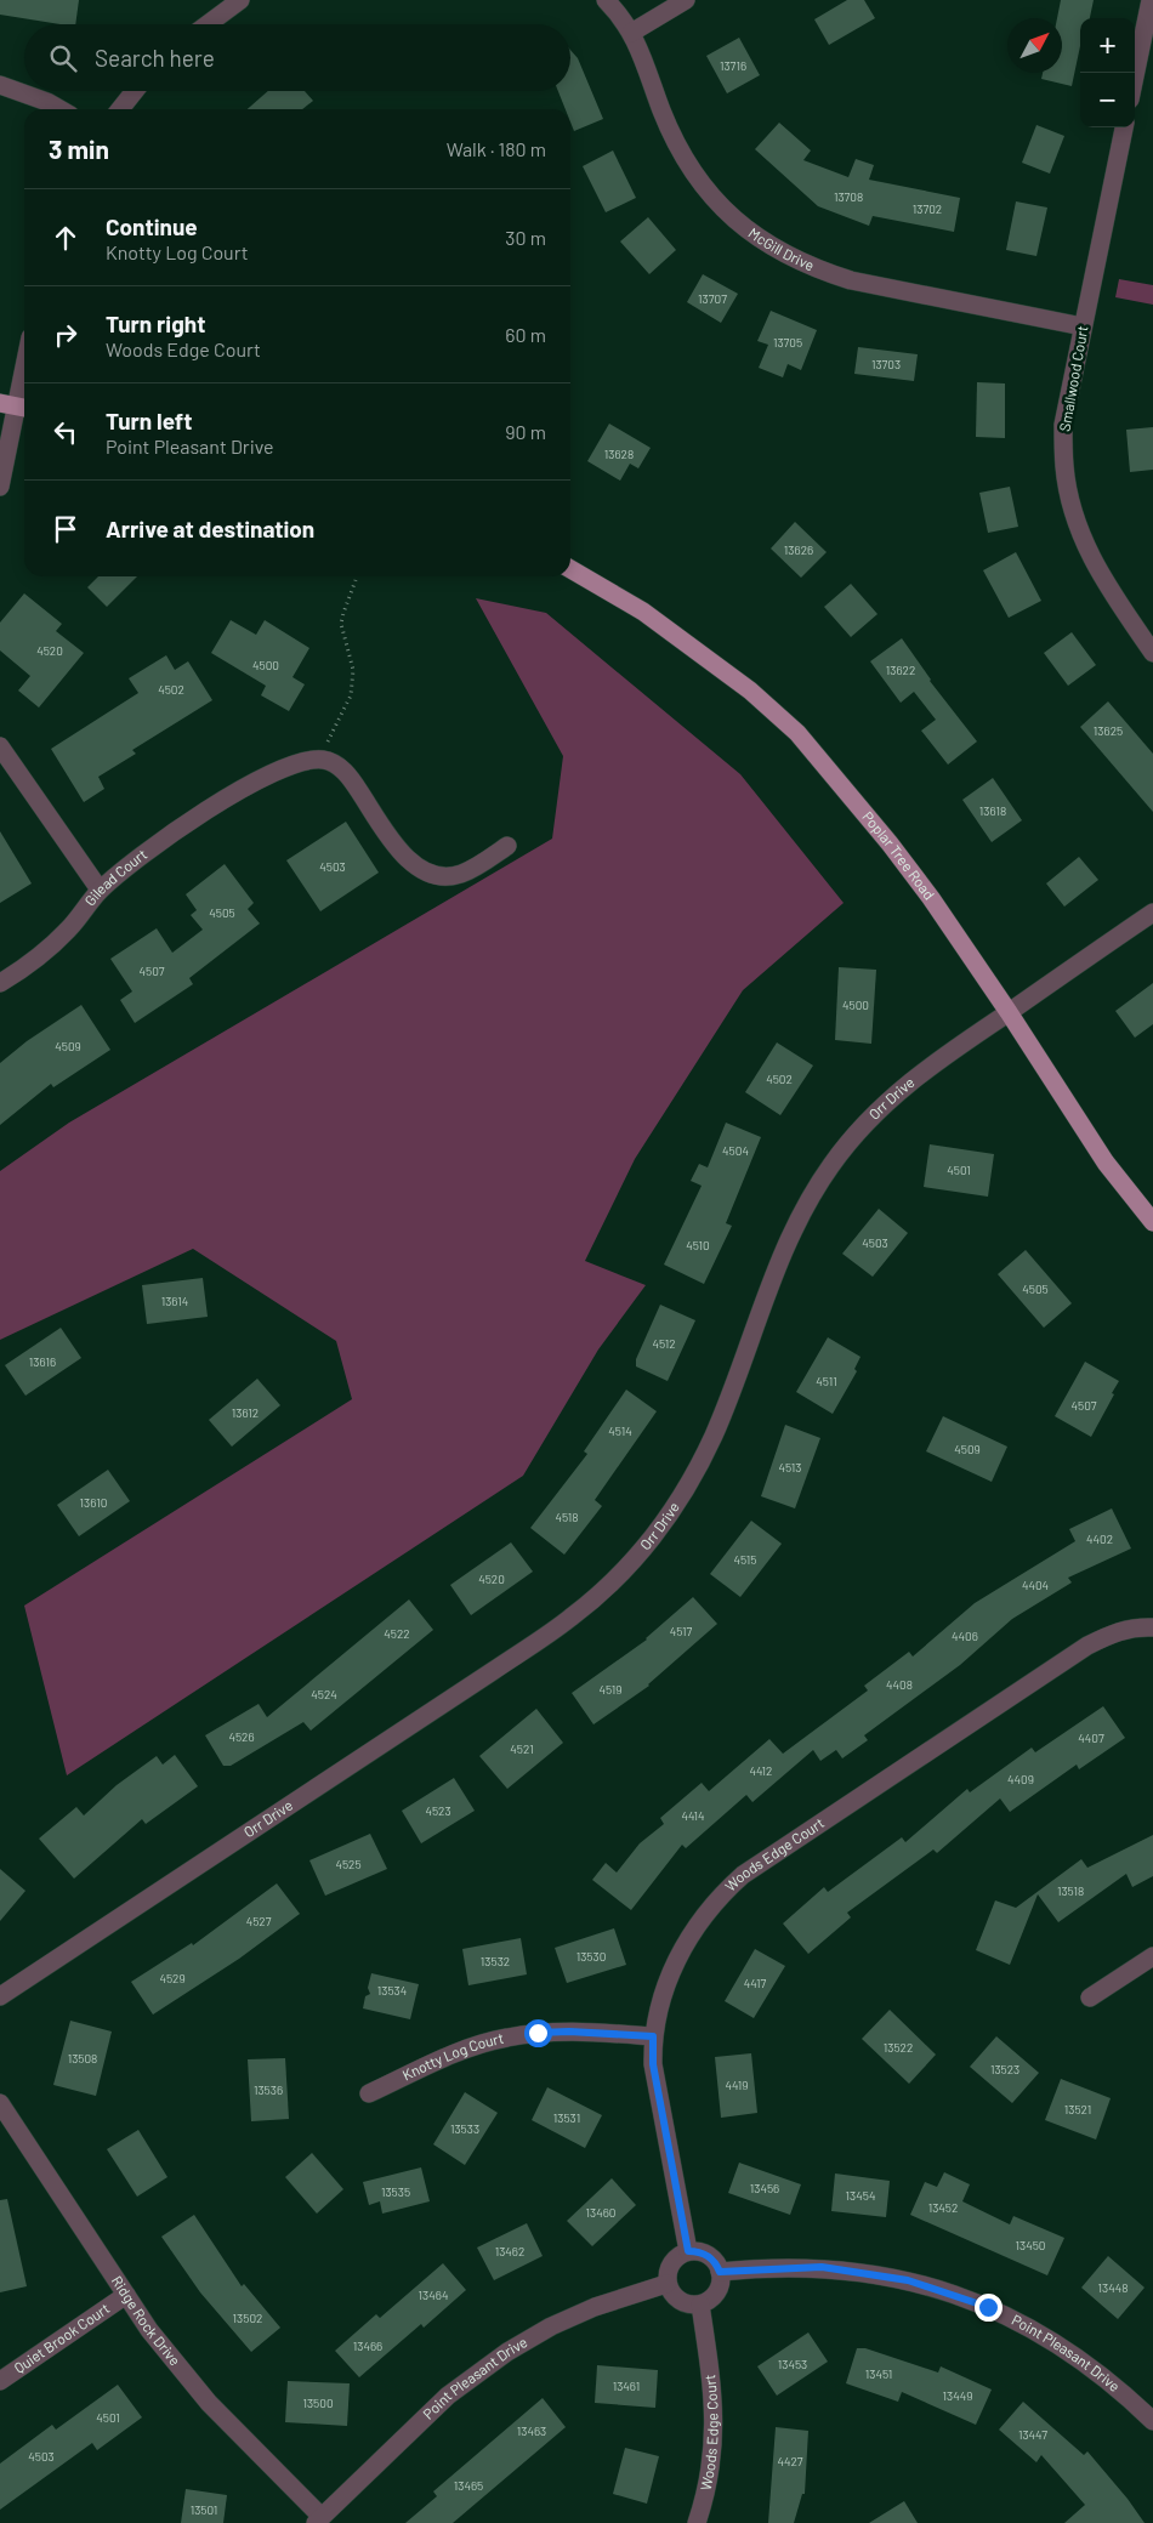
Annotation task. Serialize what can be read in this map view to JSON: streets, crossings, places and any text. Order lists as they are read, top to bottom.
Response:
{
  "streets": {
    "main road": ["Poplar Tree Road"],
    "street": [
      "McGill Drive",
      "Smallwood Court",
      "Gilead Court",
      "Orr Drive",
      "Woods Edge Court",
      "Knotty Log Court",
      "Ridge Rock Drive",
      "Quiet Brook Court",
      "Point Pleasant Drive"
    ]
  },
  "crossings": [
    ["McGill Drive", "Smallwood Court"],
    ["Poplar Tree Road", "Orr Drive"],
    ["Woods Edge Court", "Knotty Log Court"],
    ["Woods Edge Court", "Point Pleasant Drive"],
    ["Ridge Rock Drive", "Quiet Brook Court"],
    ["Ridge Rock Drive", "Point Pleasant Drive"]
  ],
  "house_numbers": [
    "13716",
    "13708",
    "13702",
    "13707",
    "13705",
    "13703",
    "13628",
    "13626",
    "4520",
    "4500",
    "13622",
    "4502",
    "13625",
    "13618",
    "4503",
    "4505",
    "4507",
    "4500",
    "4509",
    "4502",
    "4504",
    "4501",
    "4503",
    "4510",
    "4505",
    "13614",
    "4512",
    "13616",
    "4511",
    "4507",
    "13612",
    "4514",
    "4509",
    "4513",
    "13610",
    "4518",
    "4402",
    "4515",
    "4520",
    "4404",
    "4517",
    "4522",
    "4406",
    "4408",
    "4519",
    "4524",
    "4526",
    "4407",
    "4521",
    "4412",
    "4409",
    "4523",
    "4414",
    "4525",
    "13518",
    "4527",
    "13530",
    "13532",
    "4529",
    "4417",
    "13534",
    "13522",
    "13508",
    "13523",
    "4419",
    "13536",
    "13521",
    "13531",
    "13533",
    "13456",
    "13535",
    "13454",
    "13452",
    "13460",
    "13450",
    "13462",
    "13448",
    "13464",
    "13502",
    "13466",
    "13453",
    "13451",
    "13461",
    "13449",
    "13500",
    "4501",
    "13463",
    "13447",
    "4503",
    "4427",
    "13465",
    "13501"
  ],
  "north": "top right",
  "page": {
    "map_buttons": ["+", "−"],
    "search": "Search here",
    "heading": ["3 min", "Walk · 180 m"],
    "list": [
      ["Continue", "Knotty Log Court", "30 m"],
      ["Turn right", "Woods Edge Court", "60 m"],
      ["Turn left", "Point Pleasant Drive", "90 m"],
      "Arrive at destination"
    ]
  }
}
